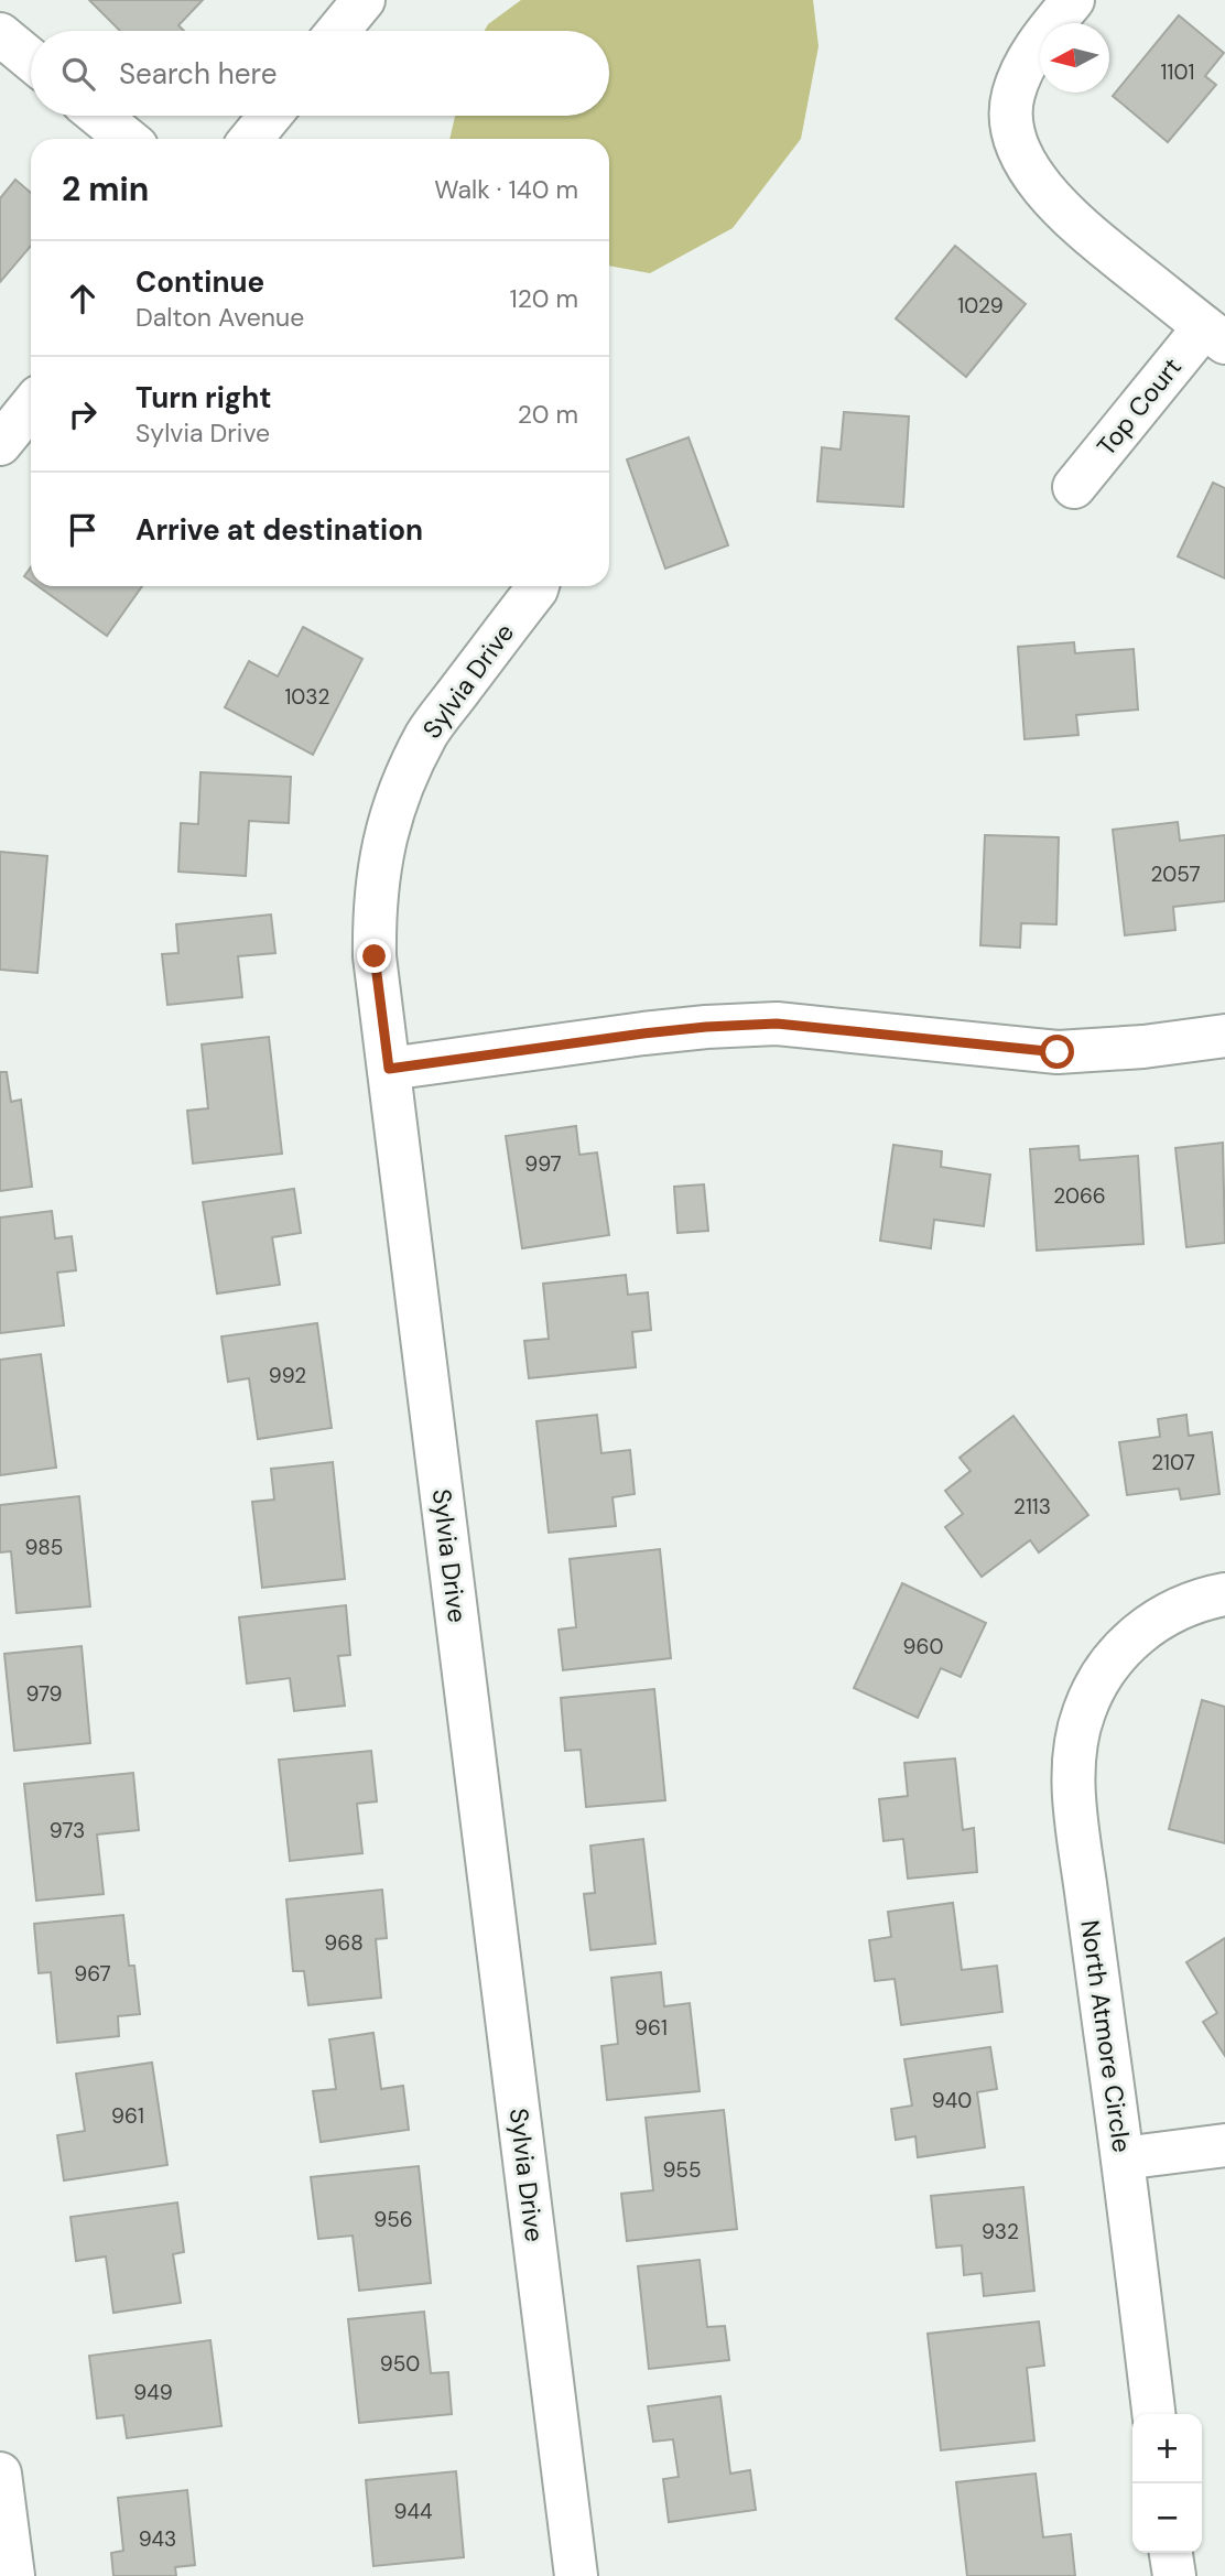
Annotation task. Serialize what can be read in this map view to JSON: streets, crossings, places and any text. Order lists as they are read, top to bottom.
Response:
{
  "streets": {
    "street": ["Top Court", "Sylvia Drive", "North Atmore Circle"]
  },
  "house_numbers": [
    "1101",
    "1029",
    "1032",
    "2057",
    "997",
    "2066",
    "992",
    "2107",
    "2113",
    "985",
    "960",
    "979",
    "973",
    "968",
    "967",
    "961",
    "940",
    "961",
    "955",
    "956",
    "932",
    "950",
    "949",
    "944",
    "943"
  ],
  "north": "left",
  "page": {
    "search": "Search here",
    "heading": ["2 min", "Walk · 140 m"],
    "list": [
      ["Continue", "Dalton Avenue", "120 m"],
      ["Turn right", "Sylvia Drive", "20 m"],
      "Arrive at destination"
    ],
    "map_buttons": ["+", "−"]
  }
}
